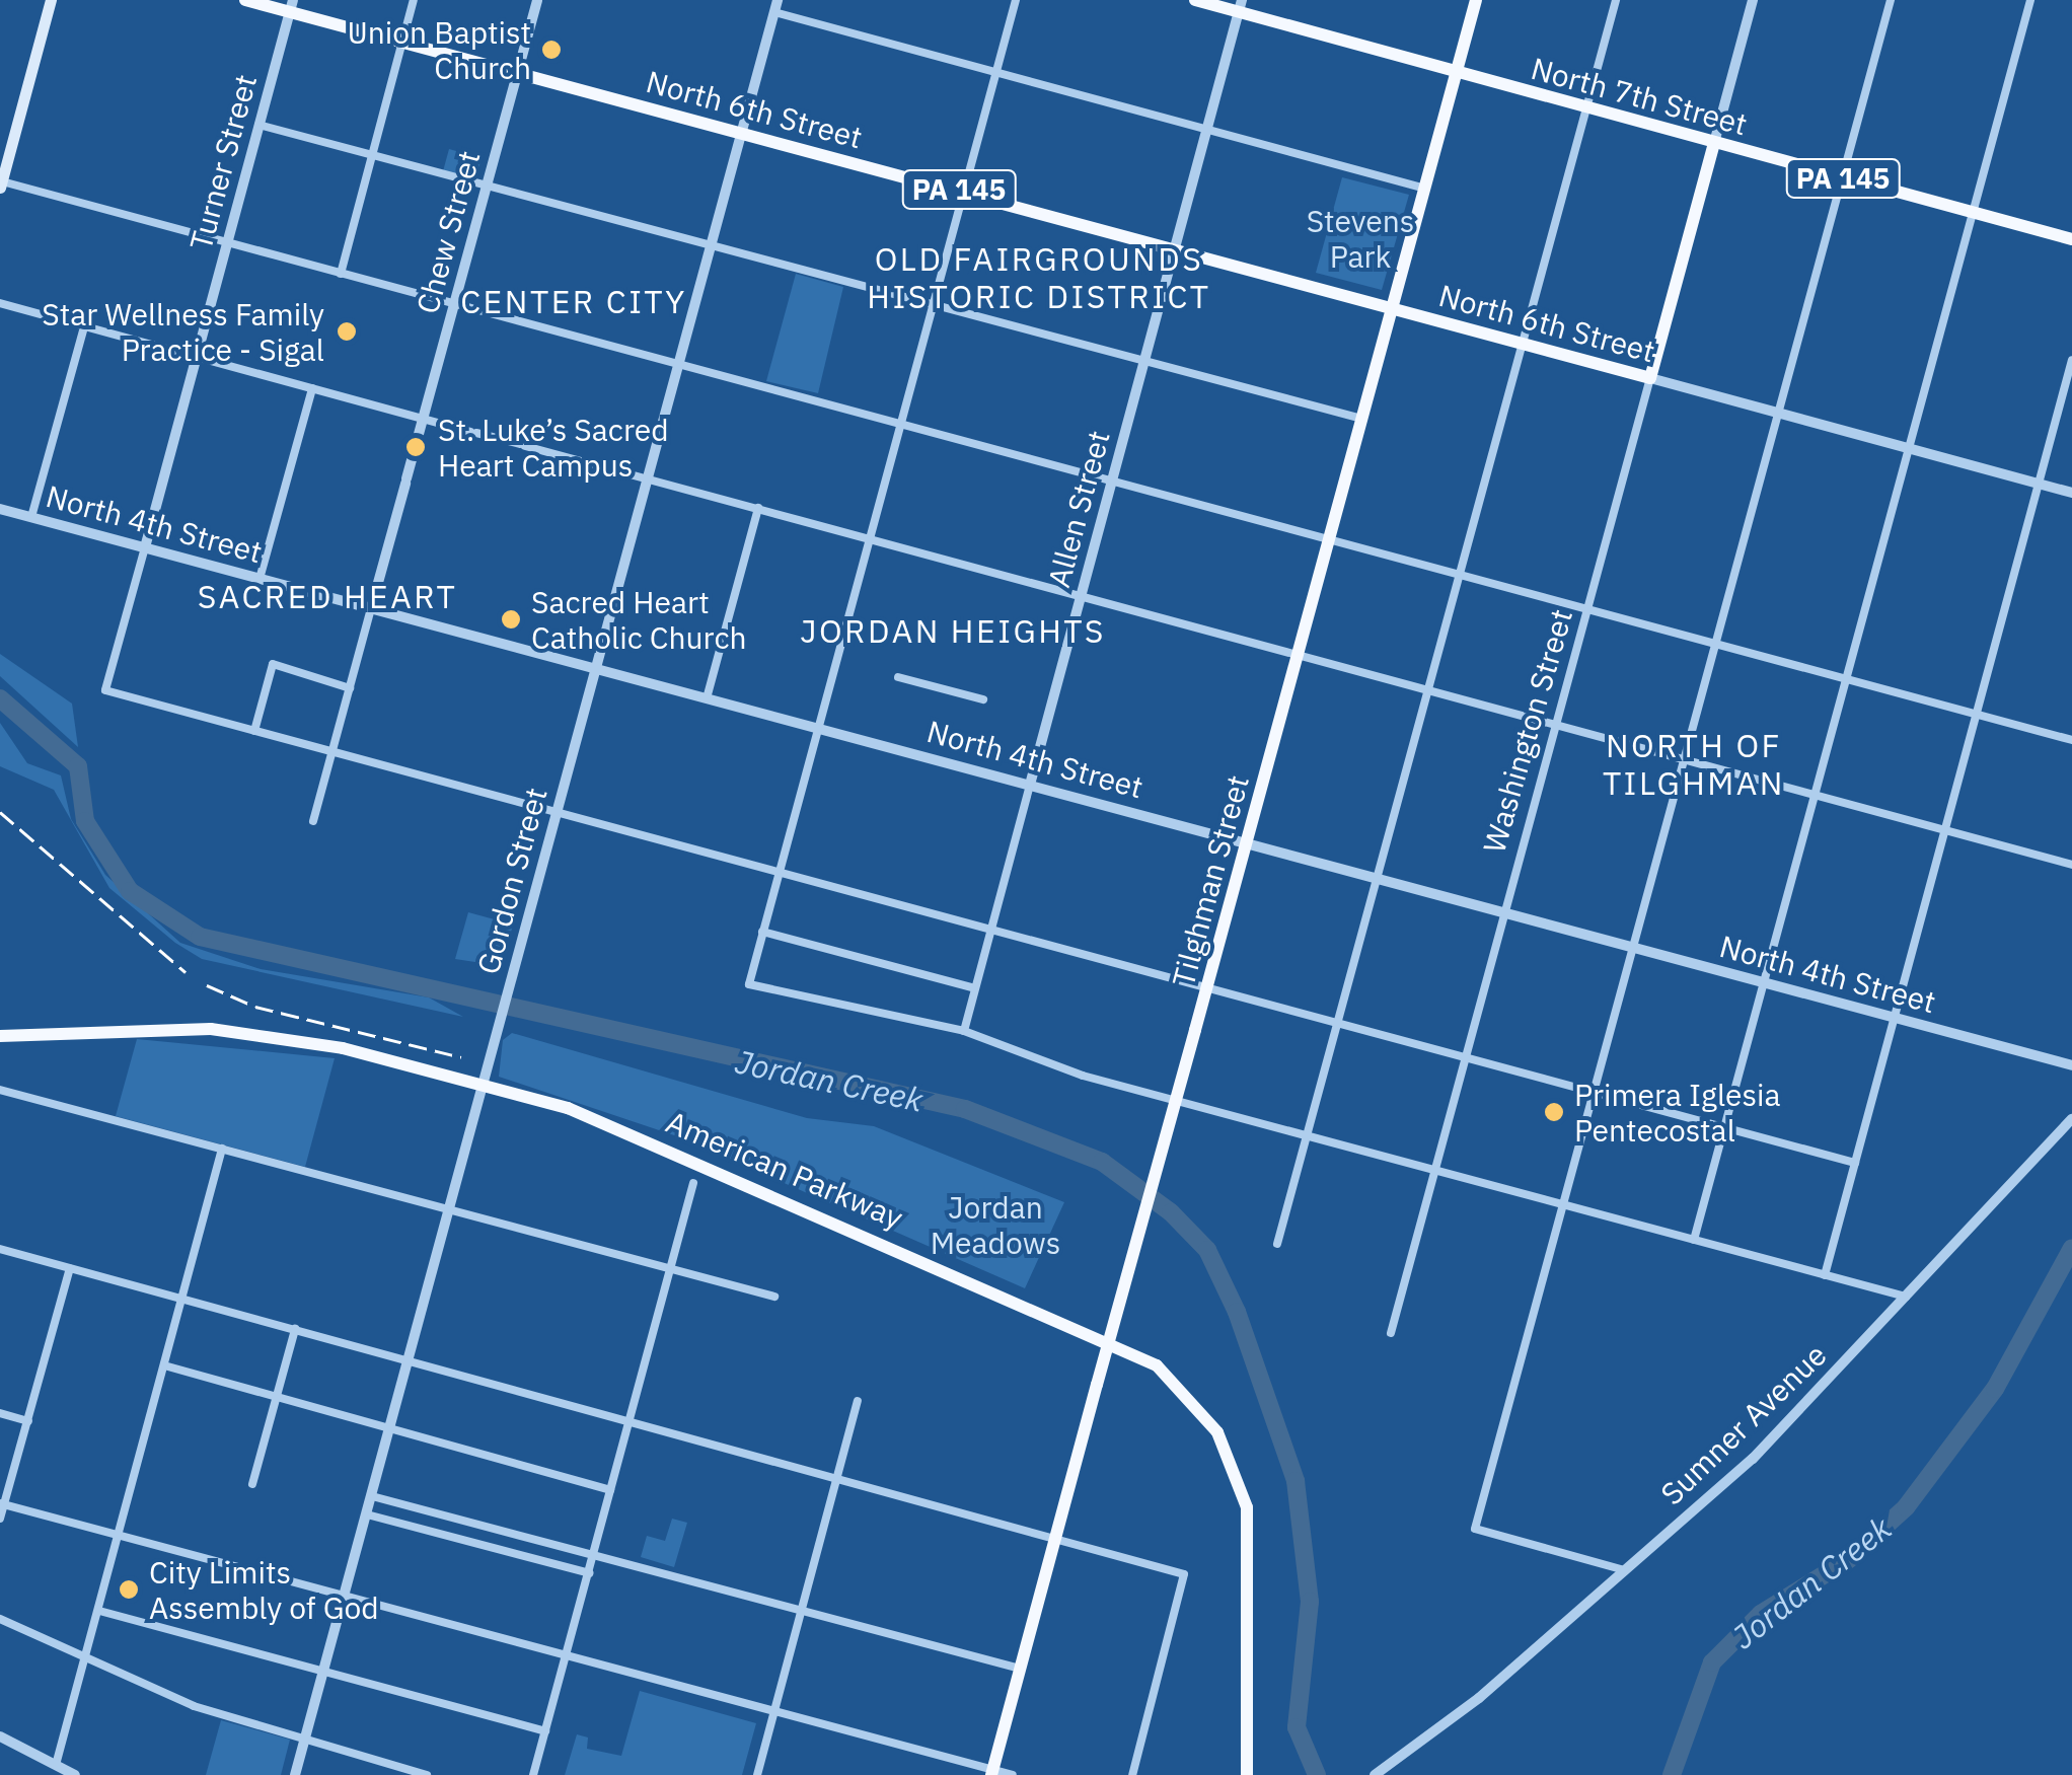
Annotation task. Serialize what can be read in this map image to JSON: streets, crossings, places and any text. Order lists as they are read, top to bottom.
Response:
{
  "streets": {
    "main road": [
      "North 7th Street",
      "North 6th Street",
      "PA 145",
      "Washington Street",
      "Tilghman Street",
      "American Parkway"
    ],
    "street": [
      "Turner Street",
      "Chew Street",
      "Allen Street",
      "North 4th Street",
      "Gordon Street",
      "Sumner Avenue"
    ]
  },
  "crossings": [
    ["North 7th Street", "Allen Street"],
    ["North 7th Street", "Washington Street"],
    ["North 7th Street", "Tilghman Street"],
    ["North 6th Street", "Turner Street"],
    ["North 6th Street", "Chew Street"],
    ["North 6th Street", "Allen Street"],
    ["North 6th Street", "Washington Street"],
    ["North 6th Street", "Gordon Street"],
    ["North 6th Street", "Tilghman Street"],
    ["Turner Street", "North 4th Street"],
    ["Chew Street", "North 4th Street"],
    ["Allen Street", "North 4th Street"],
    ["North 4th Street", "Washington Street"],
    ["North 4th Street", "Gordon Street"],
    ["North 4th Street", "Tilghman Street"],
    ["Gordon Street", "American Parkway"]
  ],
  "districts": [
    "OLD FAIRGROUNDS HISTORIC DISTRICT",
    "CENTER CITY",
    "SACRED HEART",
    "JORDAN HEIGHTS",
    "NORTH OF TILGHMAN"
  ],
  "water": ["Jordan Creek"],
  "parks": ["Stevens Park", "Jordan Meadows"],
  "places": [
    "Union Baptist Church",
    "Star Wellness Family Practice - Sigal",
    "St. Luke’s Sacred Heart Campus",
    "Sacred Heart Catholic Church",
    "Primera Iglesia Pentecostal",
    "City Limits Assembly of God"
  ]
}
